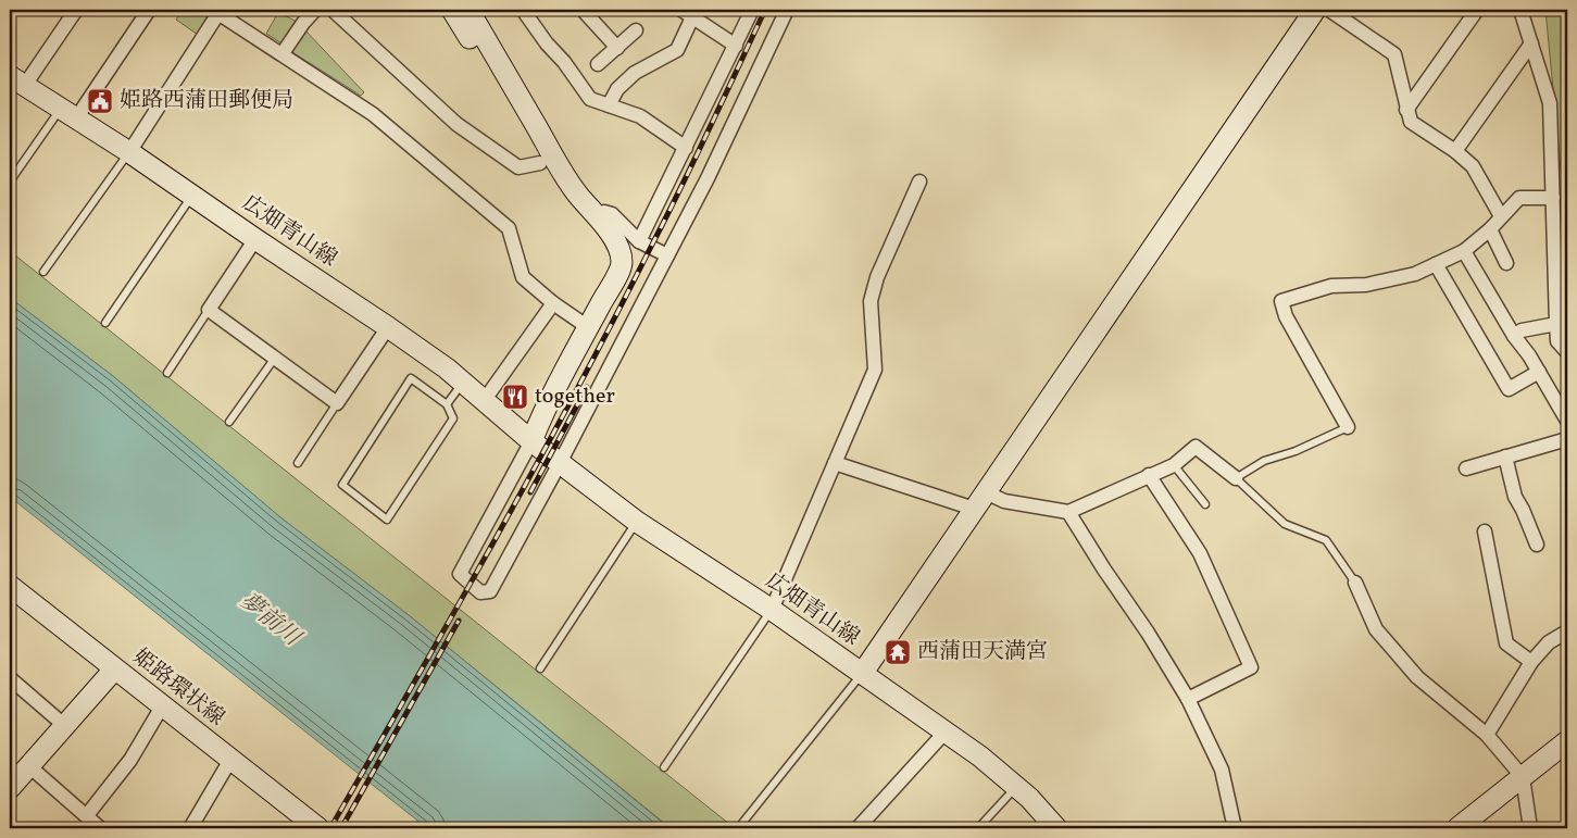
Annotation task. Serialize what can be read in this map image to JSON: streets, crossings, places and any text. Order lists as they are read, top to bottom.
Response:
{
  "streets": {
    "main road": ["広畑青山線", "姫路環状線"]
  },
  "water": ["夢前川"],
  "places": {
    "public building": ["姫路西蒲田郵便局"],
    "restaurant": ["together"],
    "temple": ["西蒲田天満宮"]
  }
}
